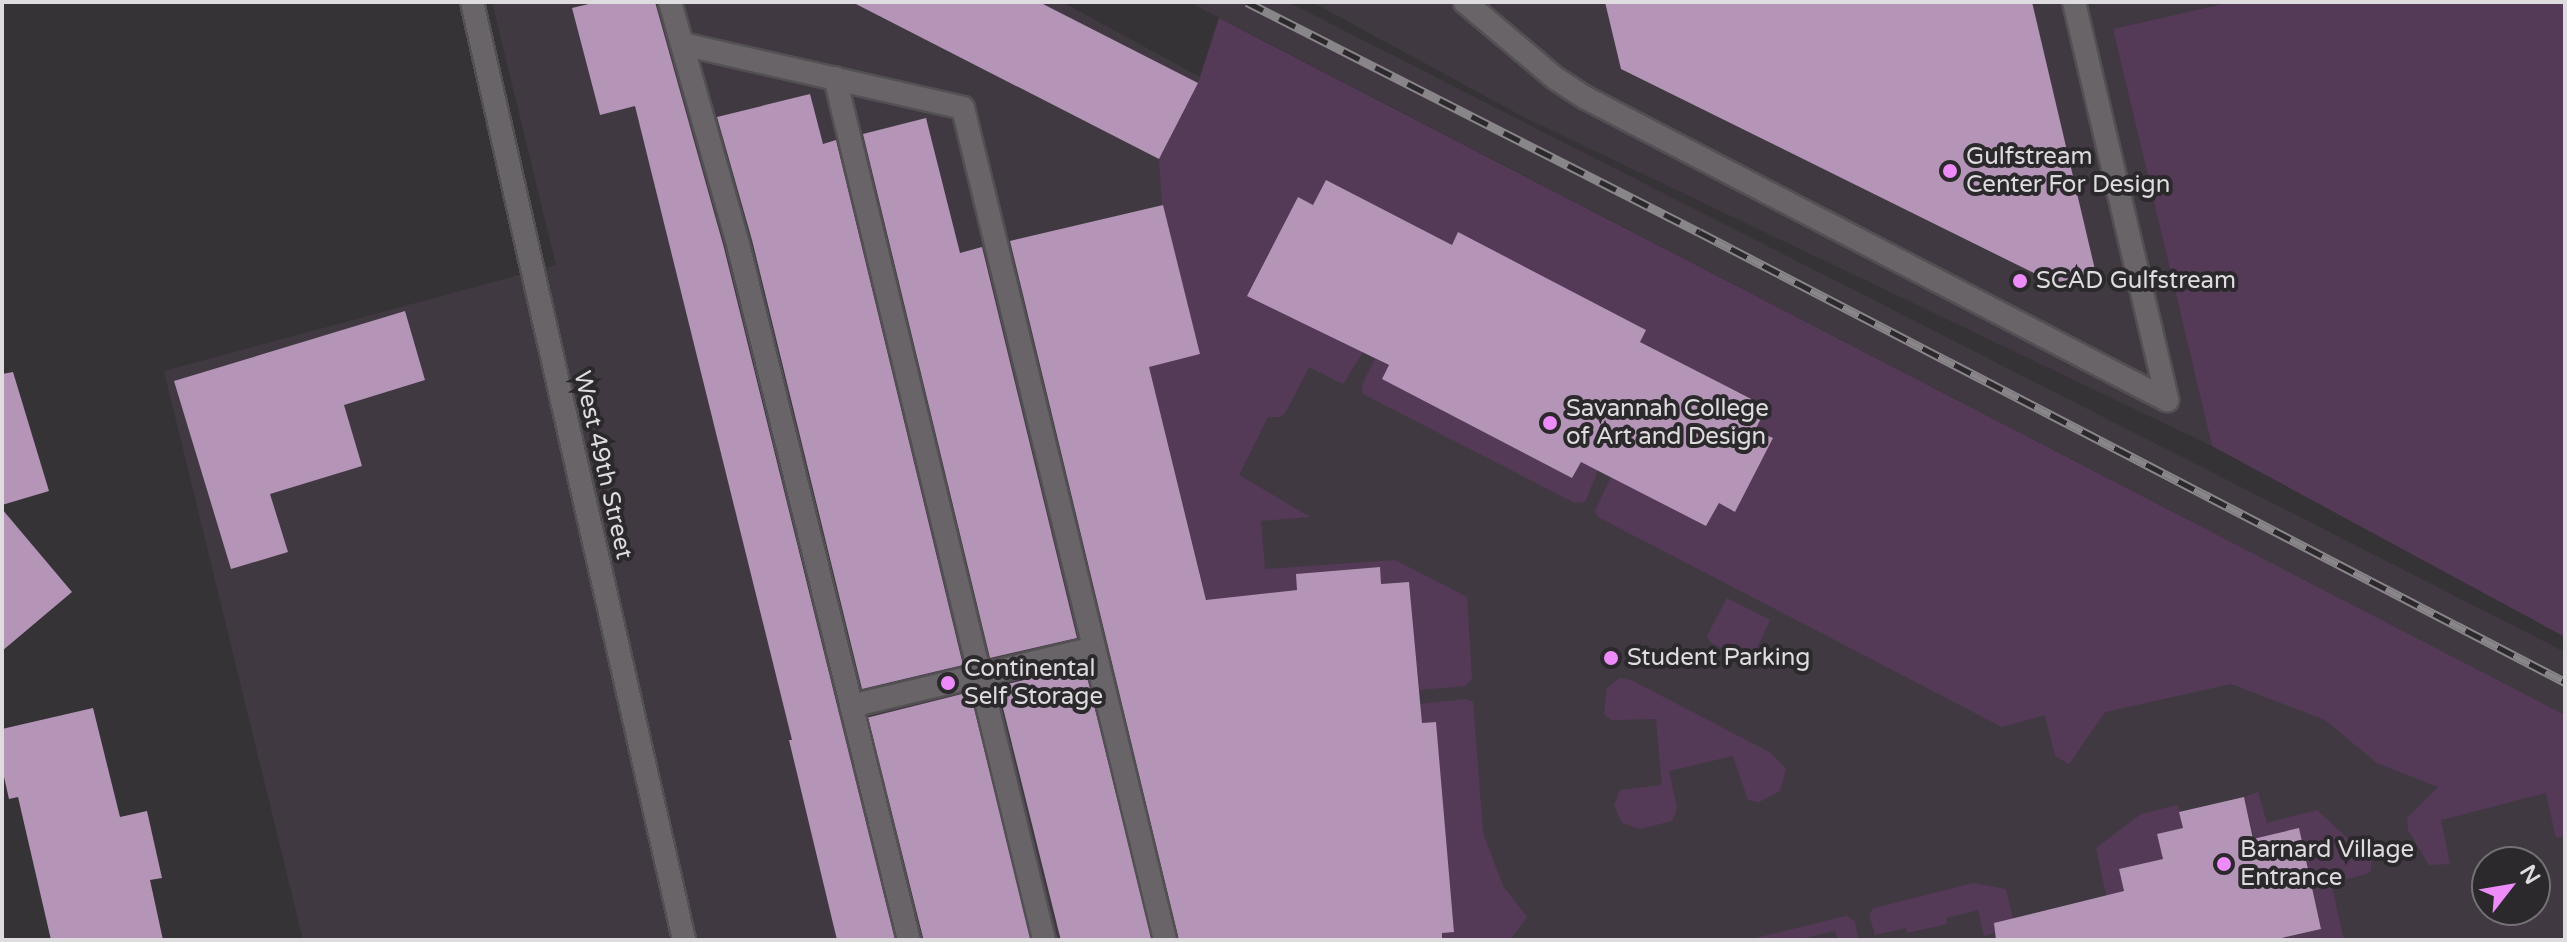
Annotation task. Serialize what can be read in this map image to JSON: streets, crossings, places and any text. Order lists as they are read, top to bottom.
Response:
{
  "streets": {
    "street": ["West 49th Street"]
  },
  "places": [
    "Gulfstream Center For Design",
    "SCAD Gulfstream",
    "Savannah College of Art and Design",
    "Student Parking",
    "Continental Self Storage",
    "Barnard Village Entrance"
  ],
  "north": "top right"
}
